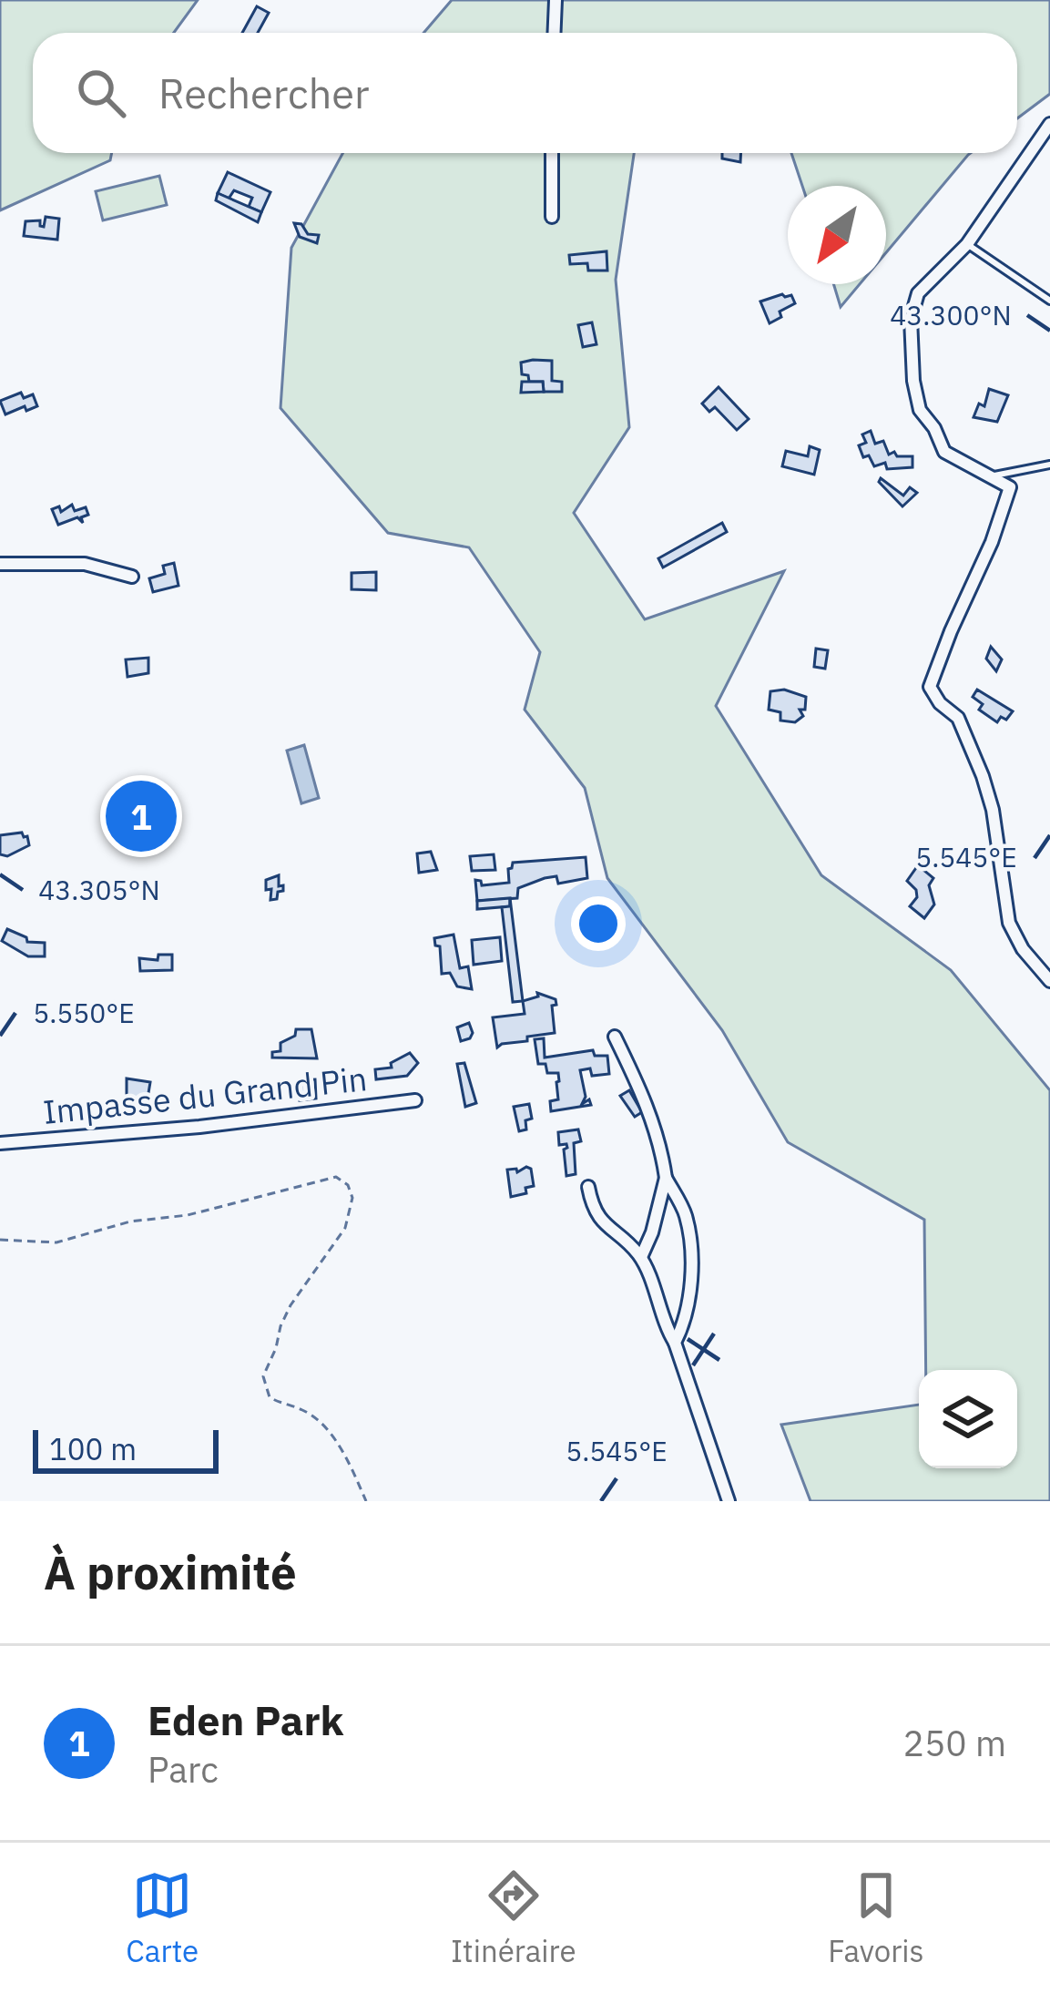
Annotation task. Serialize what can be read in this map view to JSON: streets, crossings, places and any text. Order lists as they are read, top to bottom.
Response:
{
  "streets": {
    "street": ["Impasse du Grand Pin"]
  },
  "scale_bar": "100 m",
  "north": "bottom left",
  "page": {
    "search": "Rechercher",
    "pins": "1",
    "scale": "100 m",
    "heading": "À proximité",
    "list": [
      {
        "mark": "1",
        "name": "Eden Park",
        "note": "Parc",
        "value": "250 m"
      }
    ],
    "nav": ["Carte", "Itinéraire", "Favoris"]
  },
  "coordinates": [
    "43.300°N",
    "5.545°E",
    "43.305°N",
    "5.550°E"
  ]
}
